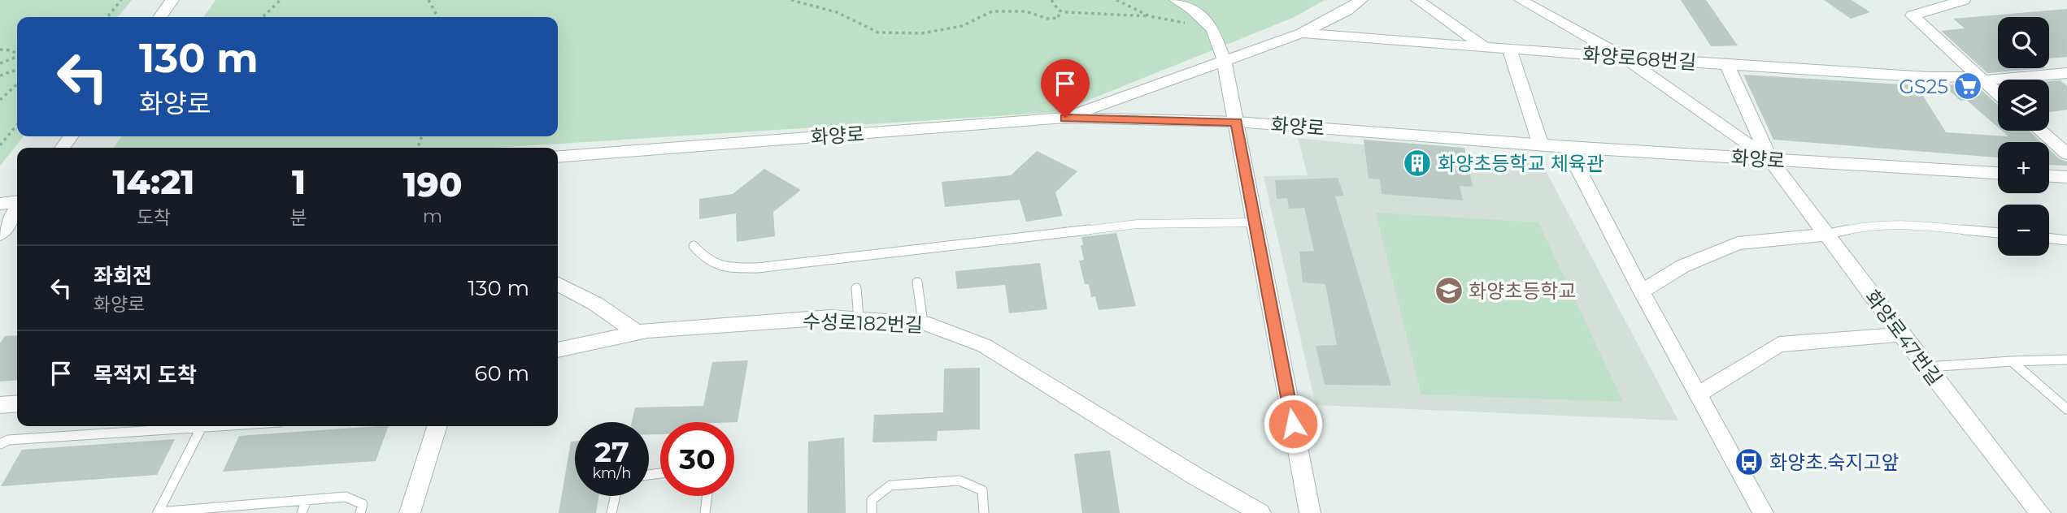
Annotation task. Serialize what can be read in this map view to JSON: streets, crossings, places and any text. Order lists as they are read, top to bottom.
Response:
{
  "streets": {
    "street": [
      "화양로68번길",
      "화양로",
      "수성로182번길",
      "화양로47번길"
    ]
  },
  "crossings": [
    ["화양로68번길", "화양로"],
    ["화양로", "화양로47번길"]
  ],
  "places": {
    "supermarket": ["GS25"],
    "building": ["화양초등학교 체육관"],
    "school or university": ["화양초등학교"],
    "bus stop": ["화양초.숙지고앞"]
  },
  "page": {
    "map_buttons": ["+", "−"],
    "turn": ["130 m", "화양로"],
    "eta": [
      "14:21",
      "도착",
      "1",
      "분",
      "190",
      "m"
    ],
    "list": [
      {
        "name": "좌회전",
        "note": "화양로",
        "value": "130 m"
      },
      {
        "name": "목적지 도착",
        "value": "60 m"
      }
    ],
    "speed": "27 km/h",
    "limit": "30"
  }
}
